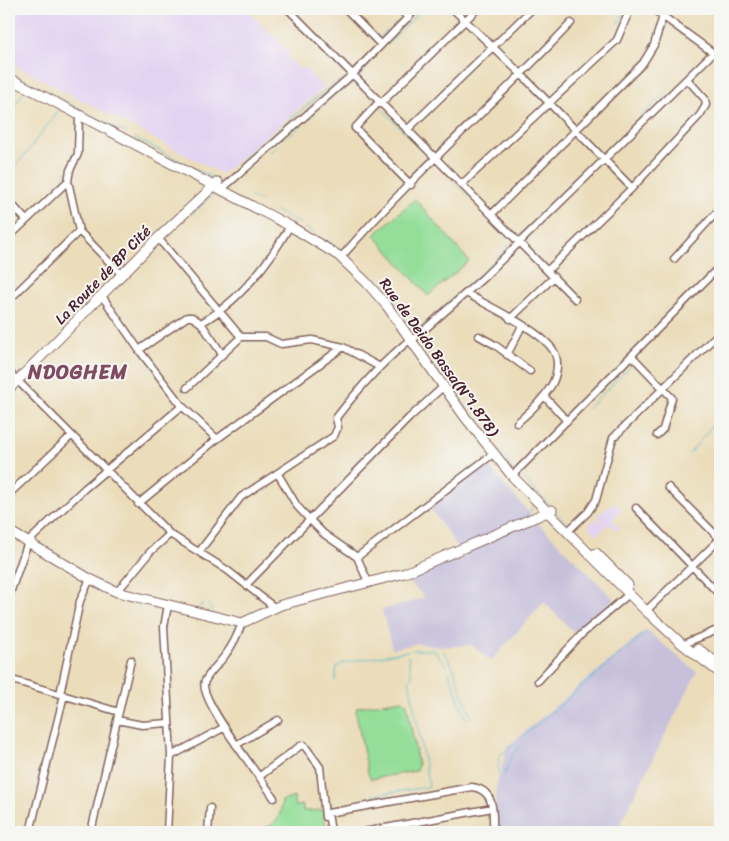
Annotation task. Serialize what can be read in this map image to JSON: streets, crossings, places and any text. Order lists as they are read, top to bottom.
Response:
{
  "streets": {
    "main road": ["La Route de BP Cité", "Rue de Deido Bassa(N°1.878)"]
  },
  "crossings": [
    ["La Route de BP Cité", "Rue de Deido Bassa(N°1.878)"]
  ],
  "districts": ["NDOGHEM"]
}
